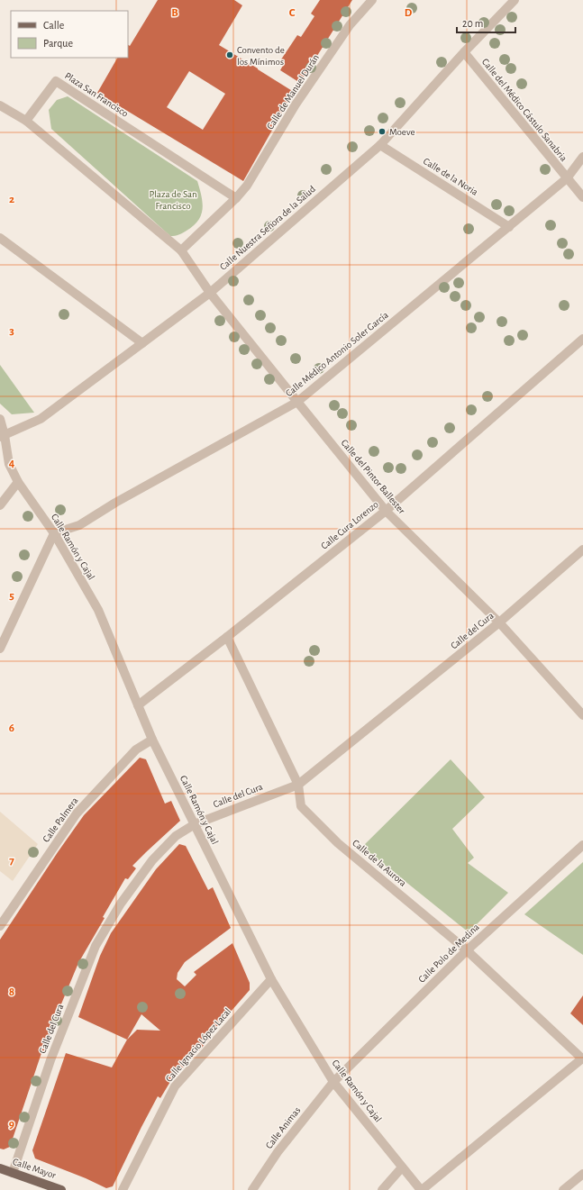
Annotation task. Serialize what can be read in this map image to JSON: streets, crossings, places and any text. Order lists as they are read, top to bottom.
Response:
{
  "streets": {
    "main road": ["Calle Mayor"],
    "street": [
      "Calle de Manuel Durán",
      "Plaza San Francisco",
      "Calle del Médico Cástulo Sanabria",
      "Calle de la Noria",
      "Calle Nuestra Señora de la Salud",
      "Calle Médico Antonio Soler García",
      "Calle del Pintor Ballester",
      "Calle Cura Lorenzo",
      "Calle Ramón y Cajal",
      "Calle del Cura",
      "Calle Palmera",
      "Calle de la Aurora",
      "Calle Polo de Medina",
      "Calle Ignacio López Lacal",
      "Calle Animas"
    ]
  },
  "crossings": [
    ["Calle de Manuel Durán", "Plaza San Francisco"],
    ["Calle del Médico Cástulo Sanabria", "Calle Nuestra Señora de la Salud"],
    ["Calle del Médico Cástulo Sanabria", "Calle Médico Antonio Soler García"],
    ["Calle de la Noria", "Calle Nuestra Señora de la Salud"],
    ["Calle de la Noria", "Calle Médico Antonio Soler García"],
    ["Calle Nuestra Señora de la Salud", "Calle del Pintor Ballester"],
    ["Calle Nuestra Señora de la Salud", "Calle Ramón y Cajal"],
    ["Calle Médico Antonio Soler García", "Calle del Pintor Ballester"],
    ["Calle Médico Antonio Soler García", "Calle Ramón y Cajal"],
    ["Calle del Pintor Ballester", "Calle Cura Lorenzo"],
    ["Calle del Pintor Ballester", "Calle del Cura"],
    ["Calle Cura Lorenzo", "Calle Ramón y Cajal"],
    ["Calle Cura Lorenzo", "Calle de la Aurora"],
    ["Calle Ramón y Cajal", "Calle del Cura"],
    ["Calle Ramón y Cajal", "Calle Palmera"],
    ["Calle Ramón y Cajal", "Calle Polo de Medina"],
    ["Calle Ramón y Cajal", "Calle Ignacio López Lacal"],
    ["Calle Ramón y Cajal", "Calle Animas"],
    ["Calle del Cura", "Calle de la Aurora"],
    ["Calle del Cura", "Calle Mayor"],
    ["Calle de la Aurora", "Calle Polo de Medina"],
    ["Calle Polo de Medina", "Calle Animas"]
  ],
  "parks": ["Plaza de San Francisco"],
  "places": ["Convento de los Mínimos", "Moeve"],
  "legend": ["Calle", "Parque"],
  "scale_bar": "20 m",
  "grid": {
    "columns": ["B", "C", "D"],
    "rows": [
      "2",
      "3",
      "4",
      "5",
      "6",
      "7",
      "8",
      "9"
    ]
  }
}
